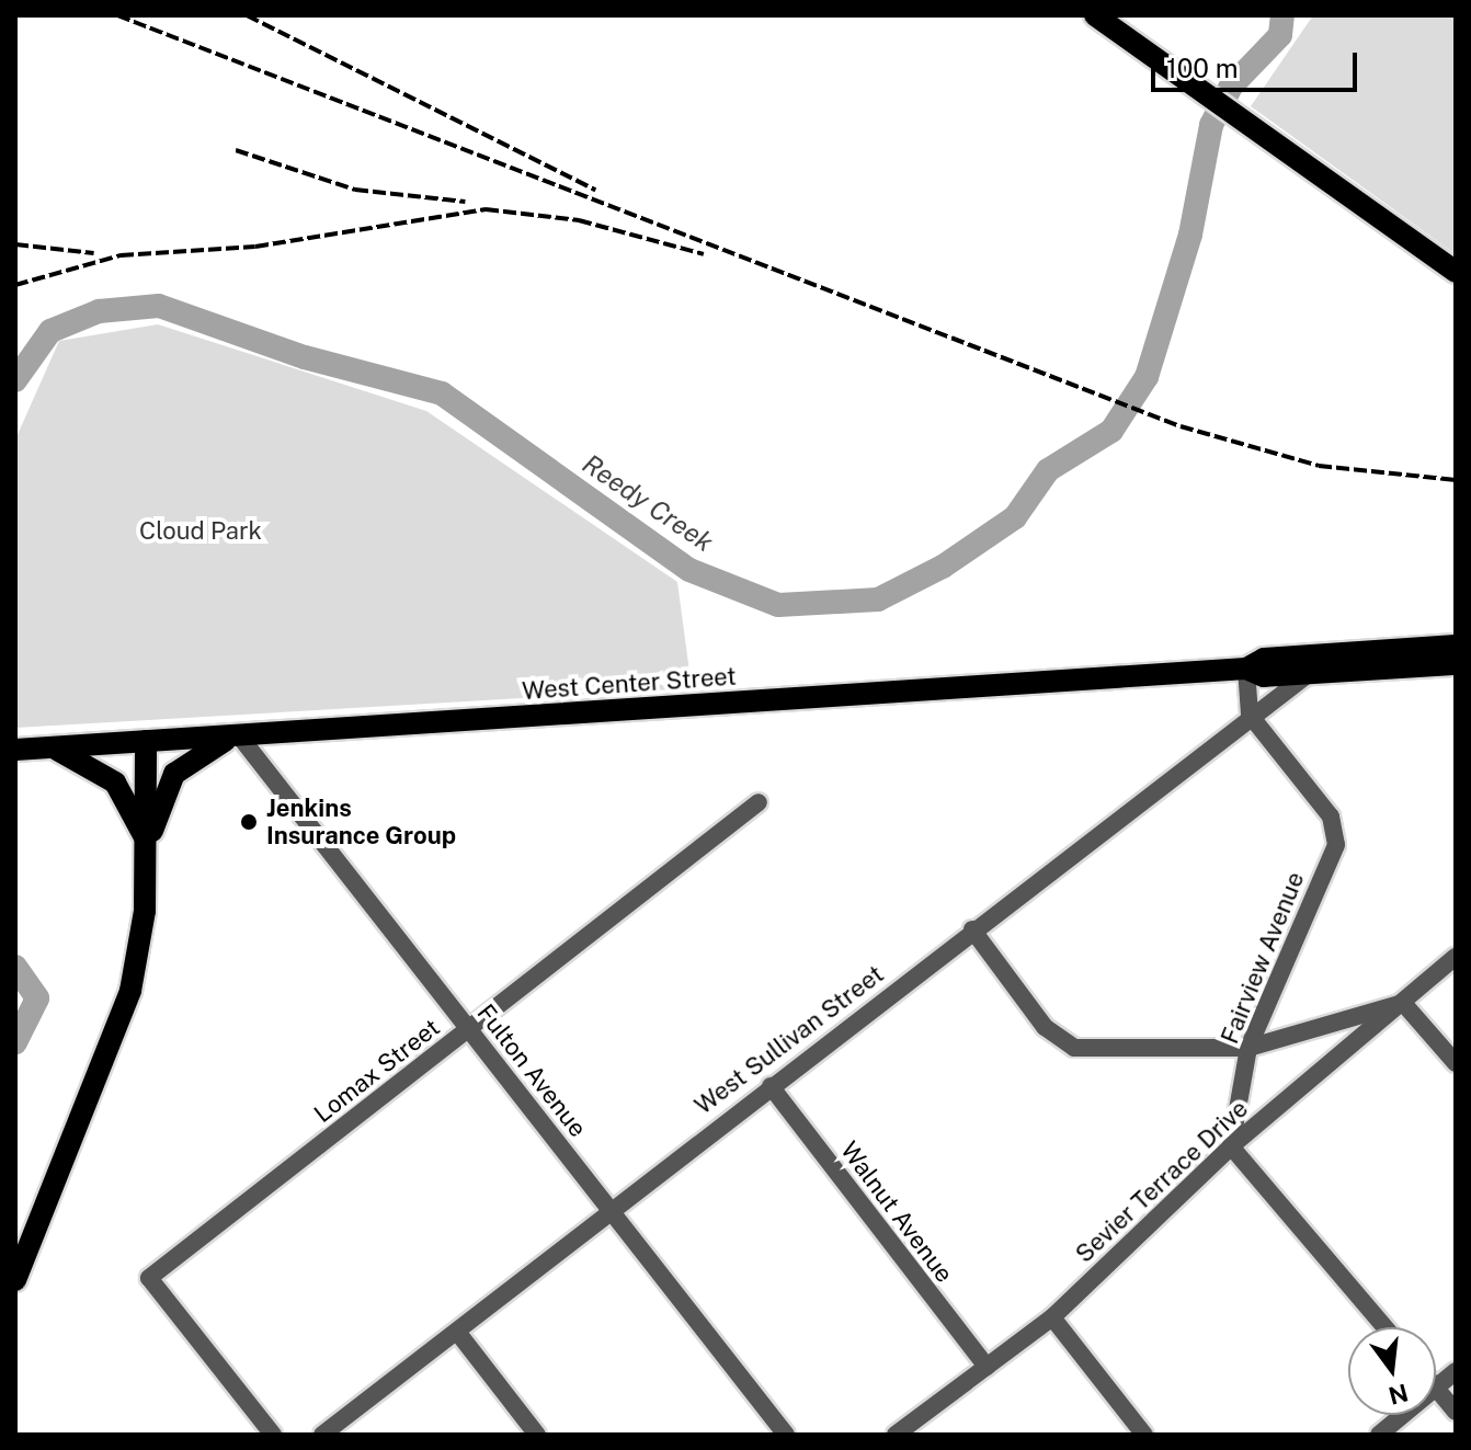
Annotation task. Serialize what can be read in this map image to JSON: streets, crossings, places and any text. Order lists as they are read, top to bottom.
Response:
{
  "streets": {
    "main road": ["West Center Street"],
    "street": [
      "Fairview Avenue",
      "West Sullivan Street",
      "Lomax Street",
      "Fulton Avenue",
      "Sevier Terrace Drive",
      "Walnut Avenue"
    ]
  },
  "crossings": [
    ["West Center Street", "West Sullivan Street"],
    ["West Center Street", "Fulton Avenue"],
    ["Fairview Avenue", "West Sullivan Street"],
    ["Fairview Avenue", "Sevier Terrace Drive"],
    ["West Sullivan Street", "Fulton Avenue"],
    ["West Sullivan Street", "Walnut Avenue"],
    ["Lomax Street", "Fulton Avenue"],
    ["Sevier Terrace Drive", "Walnut Avenue"]
  ],
  "water": ["Reedy Creek"],
  "parks": ["Cloud Park"],
  "places": ["Jenkins Insurance Group"],
  "scale_bar": "100 m",
  "north": "bottom"
}
